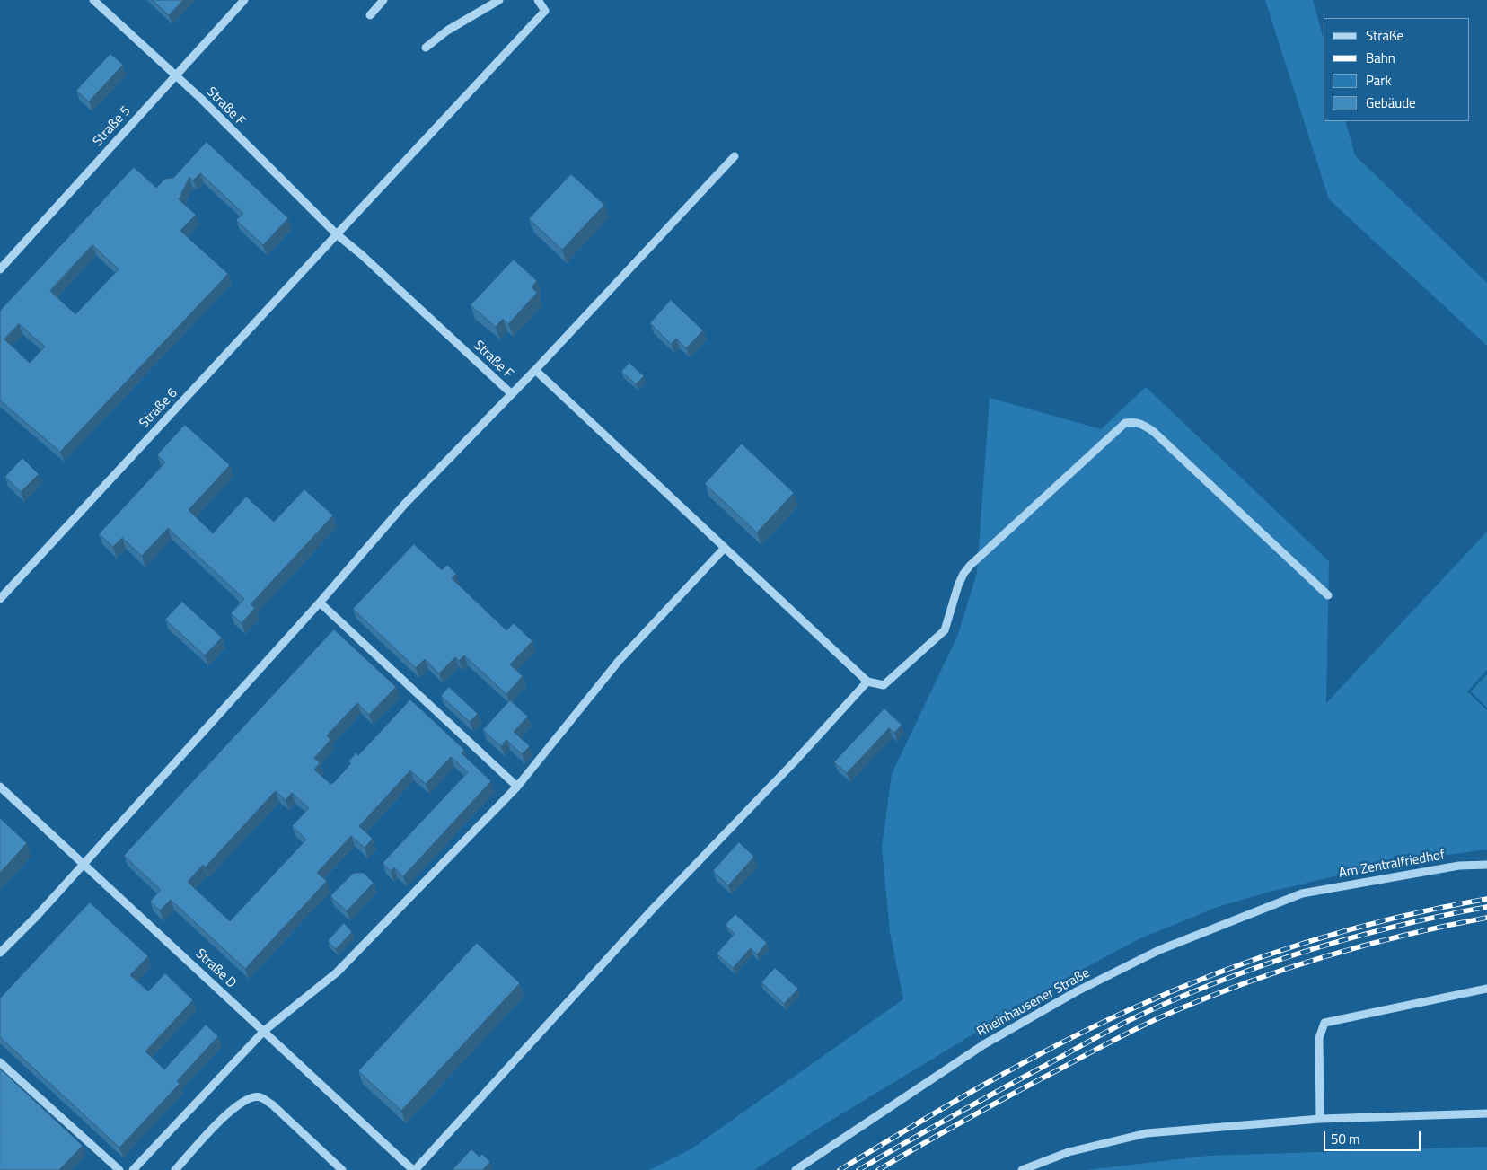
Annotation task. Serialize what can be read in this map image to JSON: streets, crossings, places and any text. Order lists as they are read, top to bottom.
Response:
{
  "streets": {
    "street": [
      "Straße F",
      "Straße 5",
      "Straße 6",
      "Am Zentralfriedhof",
      "Straße D",
      "Rheinhausener Straße"
    ]
  },
  "crossings": [
    ["Straße F", "Straße 5"],
    ["Straße F", "Straße 6"],
    ["Am Zentralfriedhof", "Rheinhausener Straße"]
  ],
  "legend": [
    "Straße",
    "Bahn",
    "Park",
    "Gebäude"
  ],
  "scale_bar": "50 m"
}
